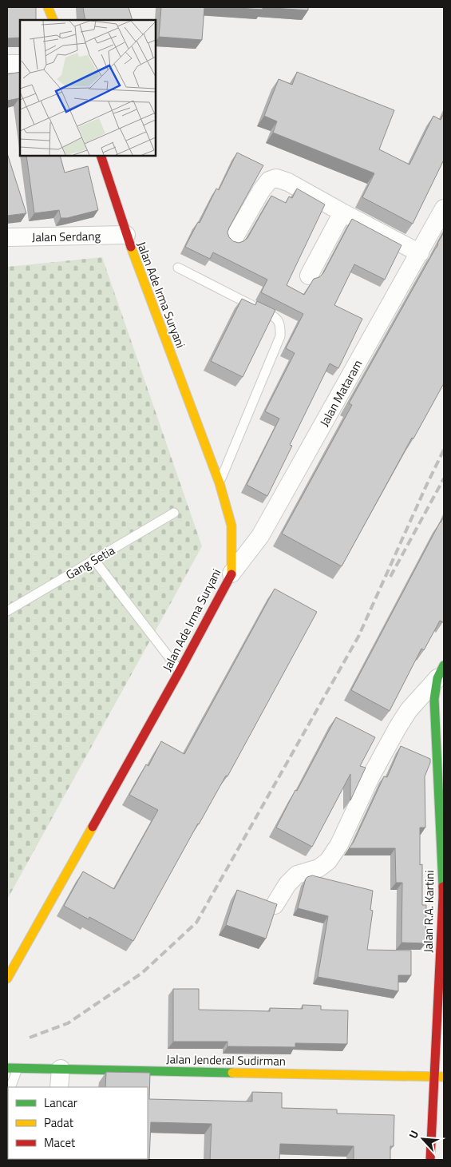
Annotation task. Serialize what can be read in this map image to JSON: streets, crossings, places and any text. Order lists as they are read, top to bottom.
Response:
{
  "streets": {
    "main road": ["Jalan Ade Irma Suryani", "Jalan R.A. Kartini", "Jalan Jenderal Sudirman"],
    "street": ["Jalan Serdang", "Jalan Mataram"],
    "lane": ["Gang Setia"]
  },
  "crossings": [
    ["Jalan Serdang", "Jalan Ade Irma Suryani"],
    ["Jalan Ade Irma Suryani", "Jalan Mataram"],
    ["Jalan R.A. Kartini", "Jalan Jenderal Sudirman"]
  ],
  "legend": ["Lancar", "Padat", "Macet"],
  "north": "top left"
}
